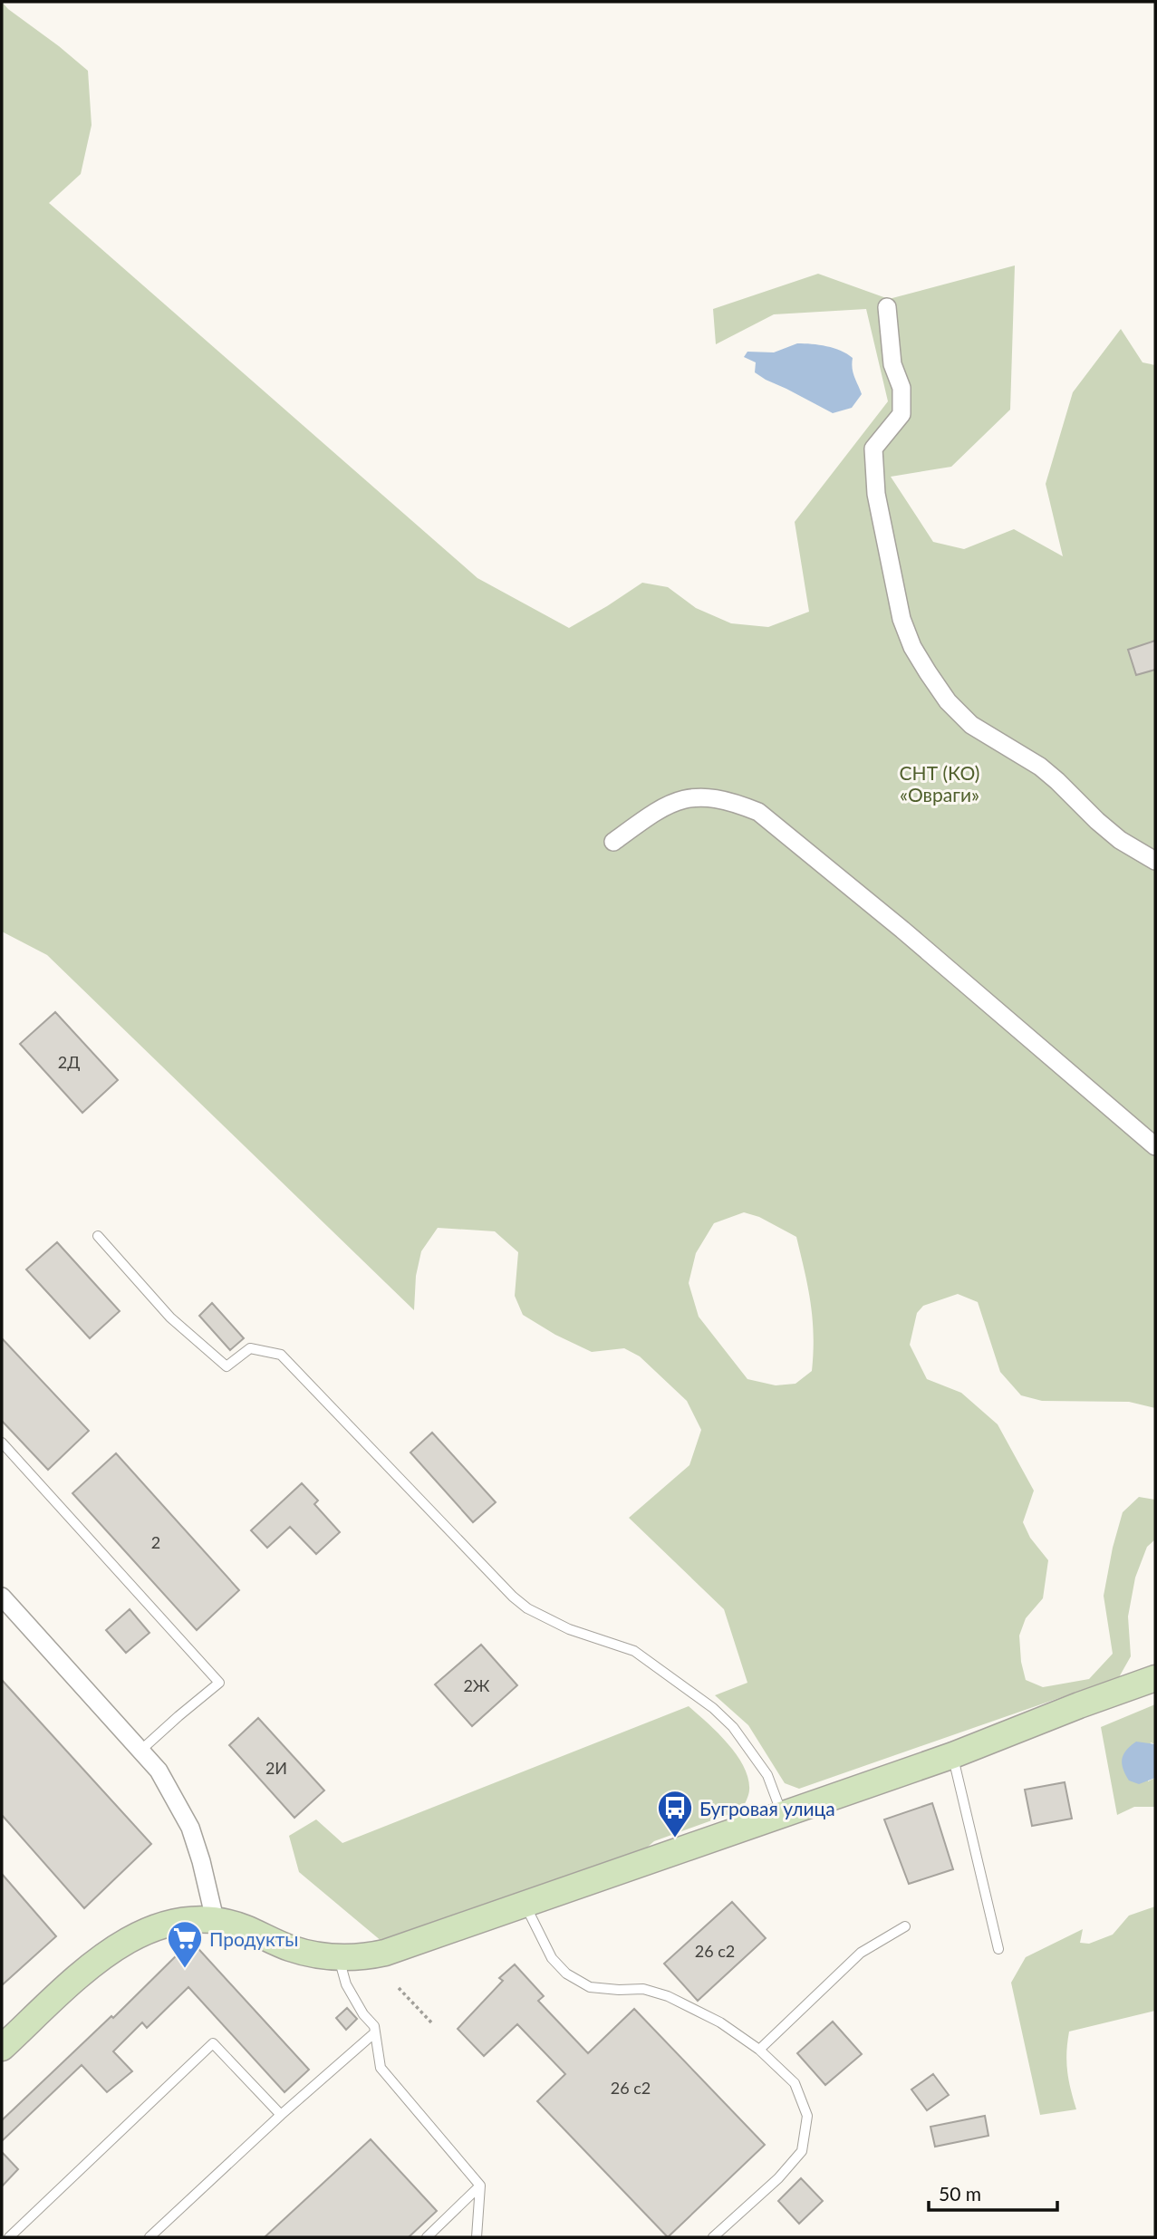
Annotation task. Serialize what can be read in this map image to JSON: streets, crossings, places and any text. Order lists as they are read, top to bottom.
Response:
{
  "parks": ["СНТ (КО) «Овраги»"],
  "places": {
    "bus stop": ["Бугровая улица"],
    "supermarket": ["Продукты"]
  },
  "house_numbers": [
    "2Д",
    "2",
    "2Ж",
    "2И",
    "26 с2",
    "26 с2"
  ],
  "scale_bar": "50 m"
}
